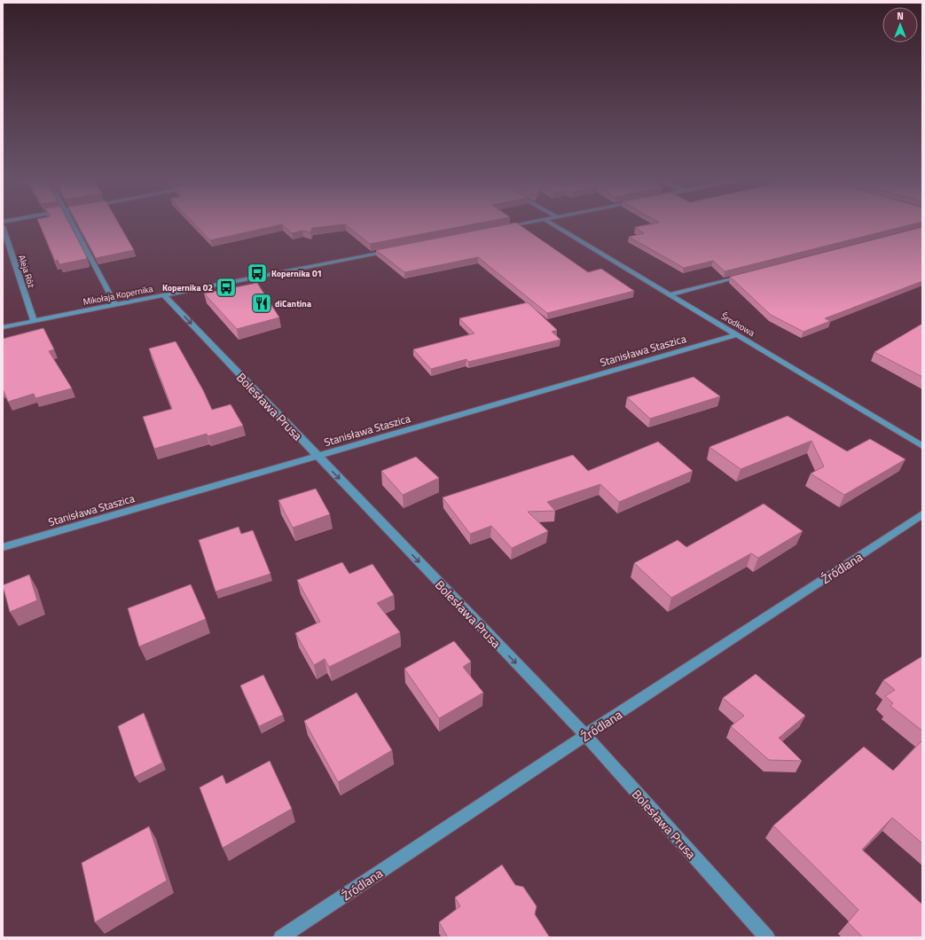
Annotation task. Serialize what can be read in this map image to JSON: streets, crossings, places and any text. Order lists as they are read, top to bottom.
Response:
{
  "streets": {
    "street": [
      "Aleja Róż",
      "Mikołaja Kopernika",
      "Środkowa",
      "Stanisława Staszica",
      "Bolesława Prusa",
      "Źródlana"
    ]
  },
  "crossings": [
    ["Aleja Róż", "Mikołaja Kopernika"],
    ["Mikołaja Kopernika", "Bolesława Prusa"],
    ["Środkowa", "Stanisława Staszica"],
    ["Stanisława Staszica", "Bolesława Prusa"],
    ["Bolesława Prusa", "Źródlana"]
  ],
  "one_way": ["Bolesława Prusa"],
  "places": {
    "bus stop": ["Kopernika 01", "Kopernika 02"],
    "restaurant": ["diCantina"]
  },
  "north": "top"
}
